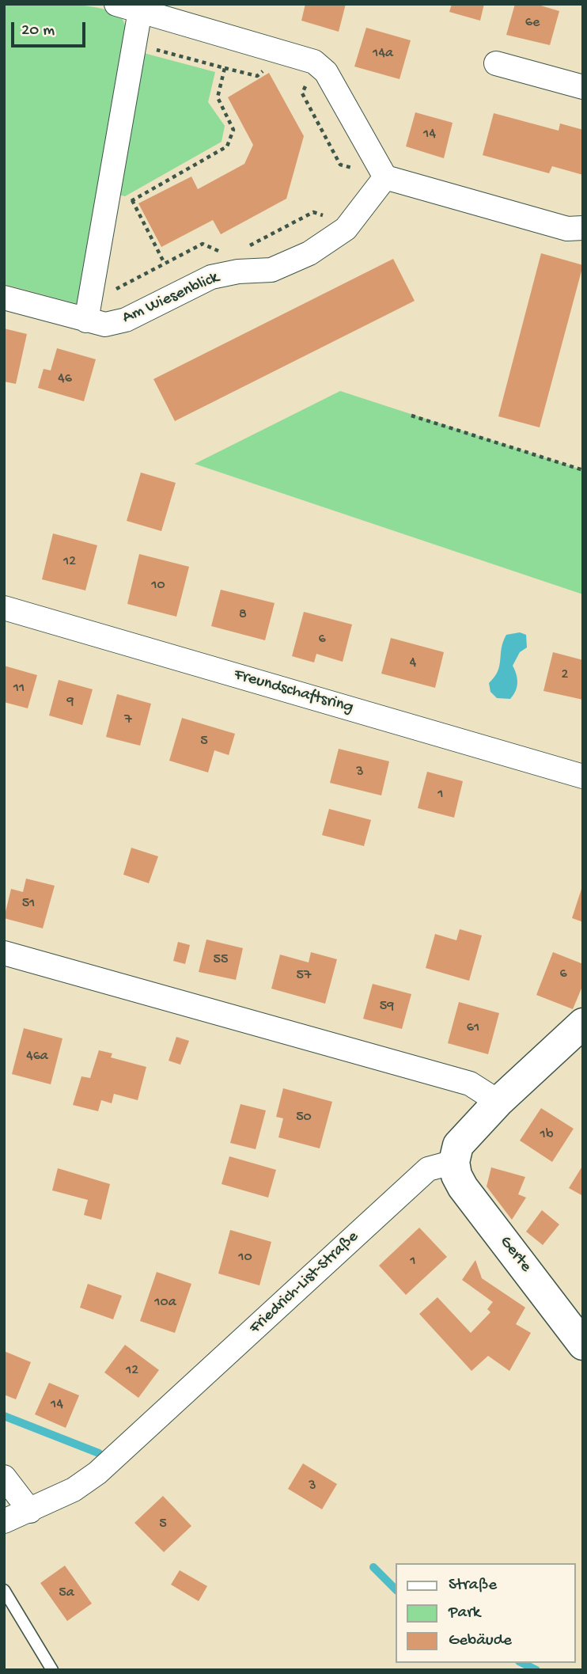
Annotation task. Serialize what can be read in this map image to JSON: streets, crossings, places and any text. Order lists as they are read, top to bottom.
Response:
{
  "streets": {
    "street": [
      "Am Wiesenblick",
      "Freundschaftsring",
      "Gerte",
      "Friedrich-List-Straße"
    ]
  },
  "crossings": [
    ["Gerte", "Friedrich-List-Straße"]
  ],
  "house_numbers": [
    "6e",
    "14a",
    "14",
    "46",
    "12",
    "10",
    "8",
    "6",
    "4",
    "2",
    "11",
    "9",
    "7",
    "5",
    "3",
    "1",
    "51",
    "55",
    "6",
    "57",
    "59",
    "61",
    "46a",
    "50",
    "1b",
    "10",
    "1",
    "10a",
    "12",
    "14",
    "3",
    "5",
    "5a"
  ],
  "legend": ["Straße", "Park", "Gebäude"],
  "scale_bar": "20 m"
}
